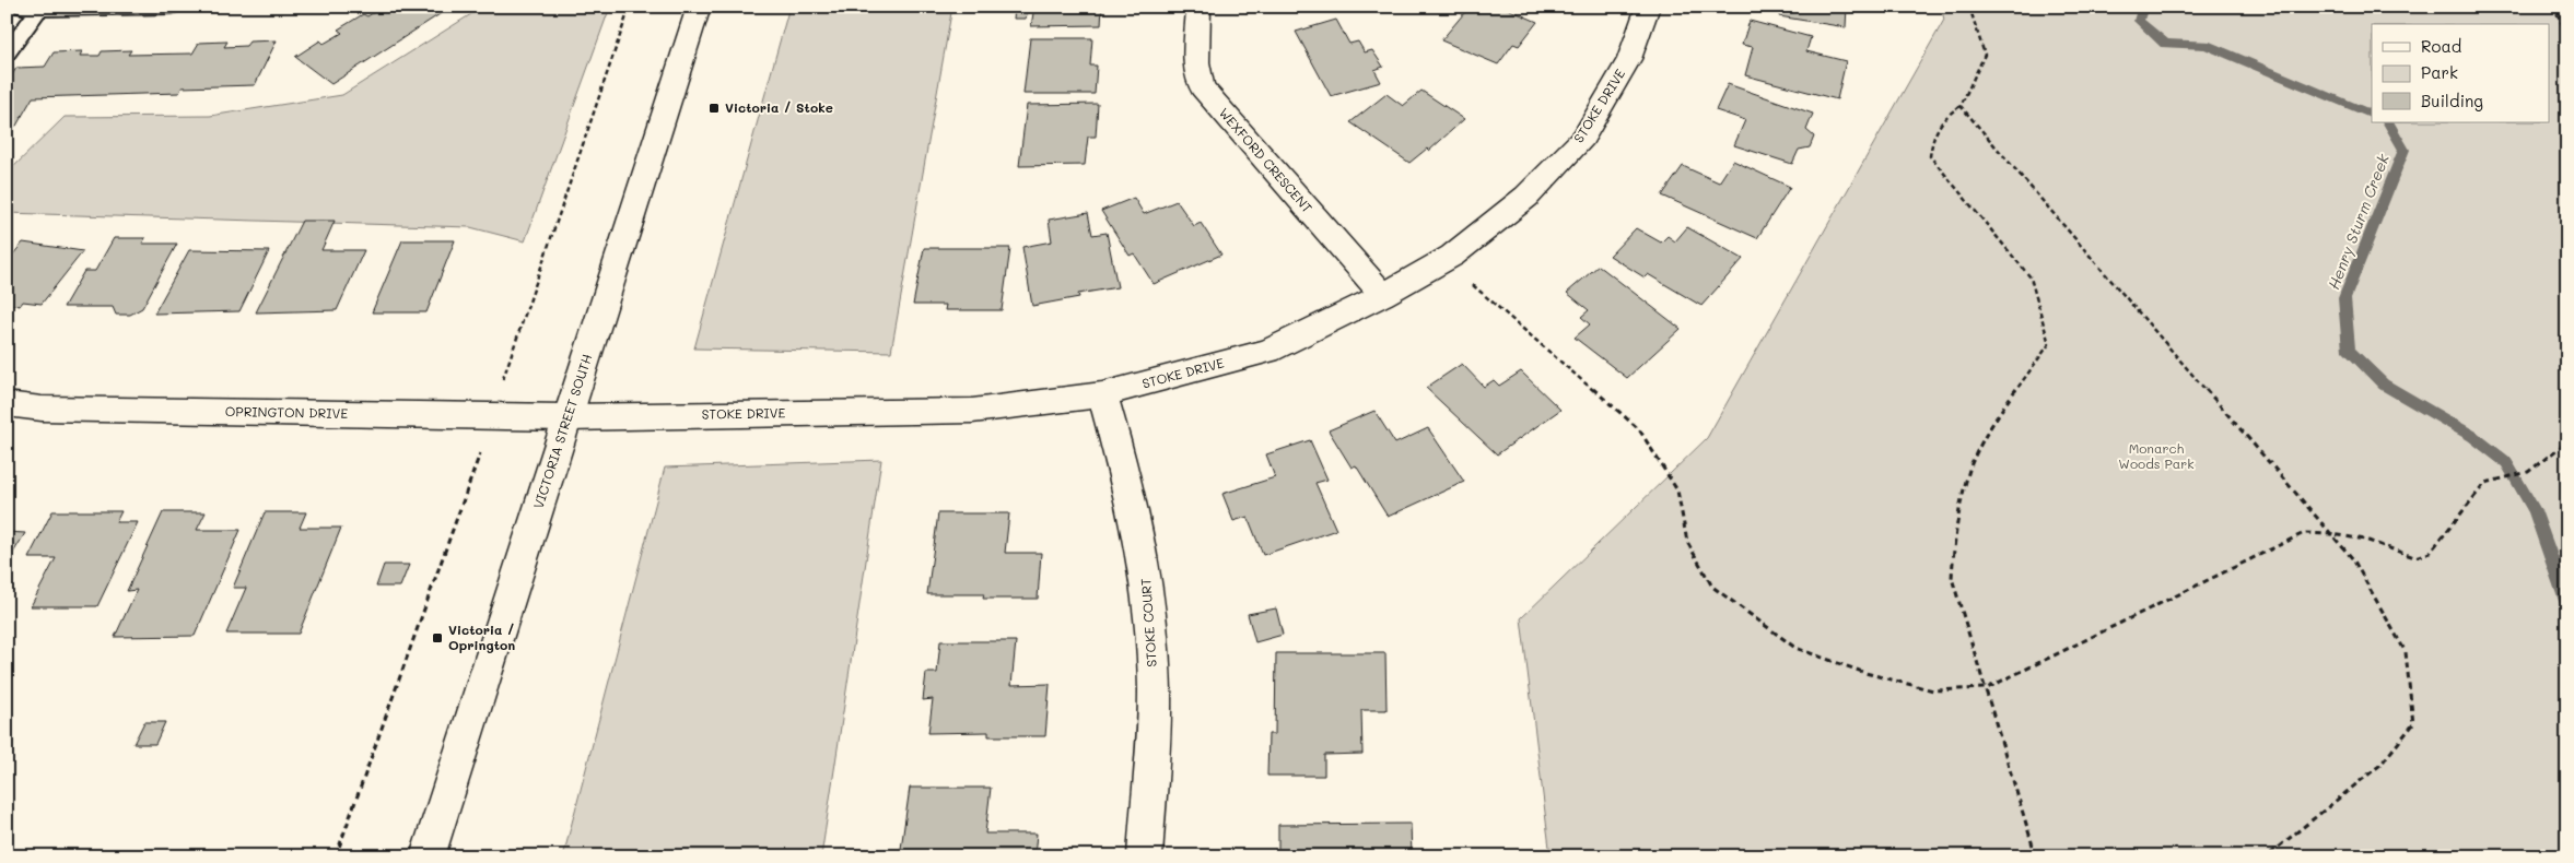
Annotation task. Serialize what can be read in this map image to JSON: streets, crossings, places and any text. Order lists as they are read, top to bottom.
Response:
{
  "streets": {
    "street": [
      "STOKE DRIVE",
      "WEXFORD CRESCENT",
      "OPRINGTON DRIVE",
      "VICTORIA STREET SOUTH",
      "STOKE COURT"
    ]
  },
  "crossings": [
    ["STOKE DRIVE", "WEXFORD CRESCENT"],
    ["STOKE DRIVE", "OPRINGTON DRIVE"],
    ["STOKE DRIVE", "VICTORIA STREET SOUTH"],
    ["STOKE DRIVE", "STOKE COURT"],
    ["OPRINGTON DRIVE", "VICTORIA STREET SOUTH"]
  ],
  "water": ["Henry Sturm Creek"],
  "parks": ["Monarch Woods Park"],
  "places": {
    "transit": ["Victoria / Stoke", "Victoria / Oprington"]
  },
  "legend": ["Road", "Park", "Building"]
}
